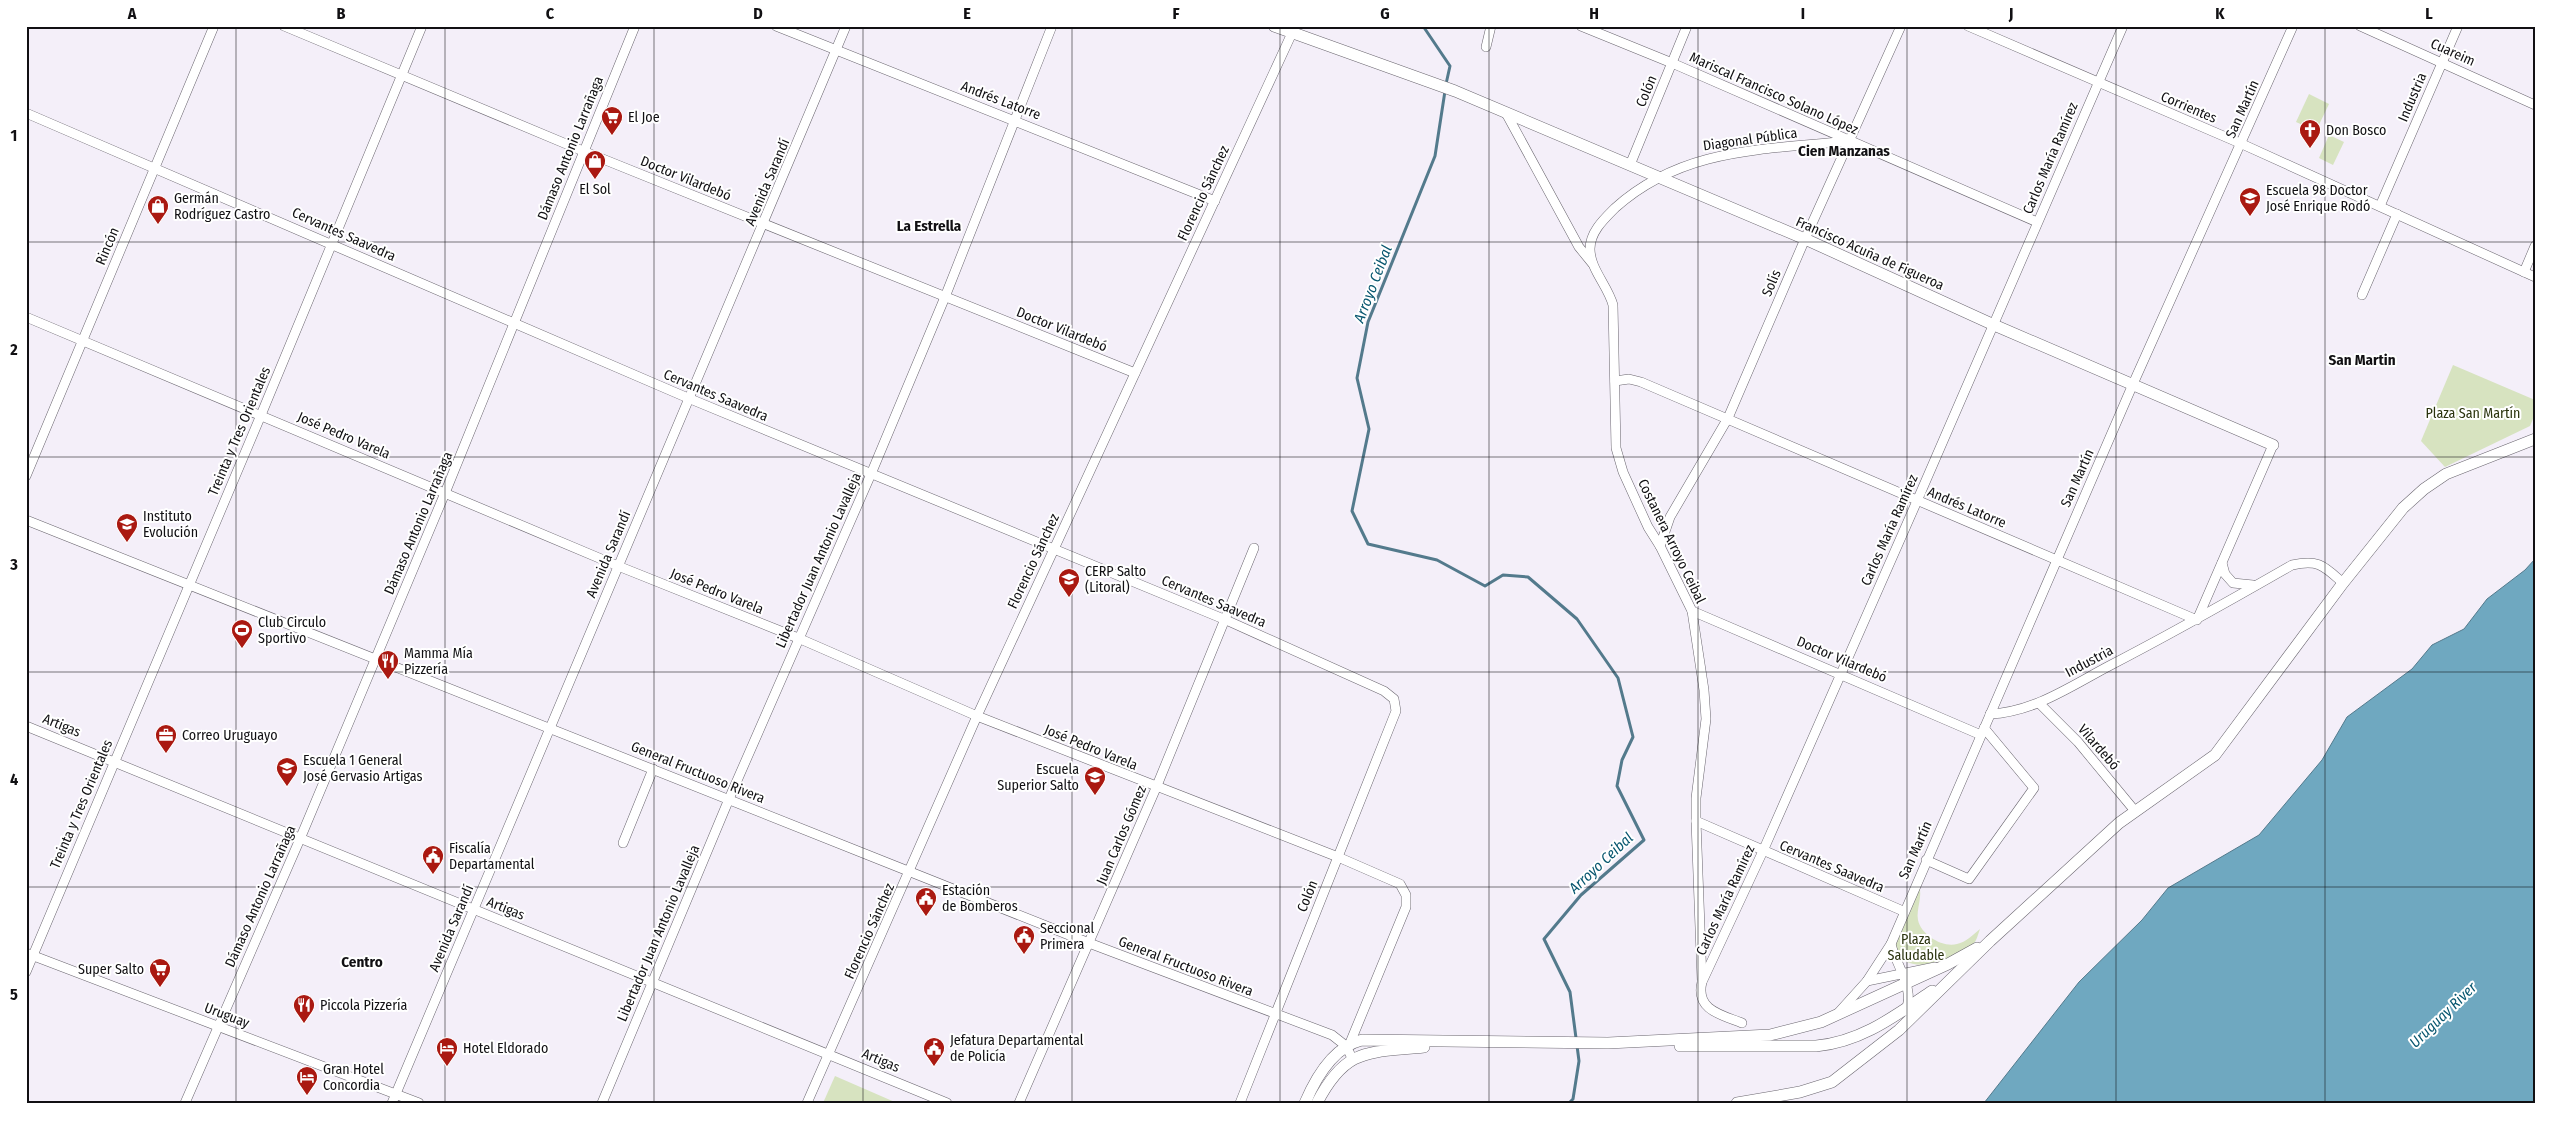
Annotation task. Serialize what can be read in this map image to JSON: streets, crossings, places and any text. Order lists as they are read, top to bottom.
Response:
{
  "streets": {
    "street": [
      "Cuareim",
      "Colón",
      "Mariscal Francisco Solano López",
      "Industria",
      "Andrés Latorre",
      "Corrientes",
      "San Martín",
      "Diagonal Pública",
      "Dámaso Antonio Larrañaga",
      "Carlos María Ramírez",
      "Doctor Vilardebó",
      "Avenida Sarandí",
      "Florencio Sánchez",
      "Cervantes Saavedra",
      "Rincón",
      "Francisco Acuña de Figueroa",
      "Solís",
      "Treinta y Tres Orientales",
      "José Pedro Varela",
      "Costanera Arroyo Ceibal",
      "Libertador Juan Antonio Lavalleja",
      "Artigas",
      "Vilardebó",
      "General Fructuoso Rivera",
      "Juan Carlos Gómez",
      "Uruguay"
    ]
  },
  "crossings": [
    ["Cuareim", "Industria"],
    ["Colón", "Mariscal Francisco Solano López"],
    ["Colón", "Cervantes Saavedra"],
    ["Colón", "Francisco Acuña de Figueroa"],
    ["Colón", "José Pedro Varela"],
    ["Colón", "General Fructuoso Rivera"],
    ["Mariscal Francisco Solano López", "Diagonal Pública"],
    ["Mariscal Francisco Solano López", "Carlos María Ramírez"],
    ["Mariscal Francisco Solano López", "Solís"],
    ["Industria", "Andrés Latorre"],
    ["Industria", "Corrientes"],
    ["Industria", "San Martín"],
    ["Industria", "Vilardebó"],
    ["Andrés Latorre", "San Martín"],
    ["Andrés Latorre", "Carlos María Ramírez"],
    ["Andrés Latorre", "Avenida Sarandí"],
    ["Andrés Latorre", "Florencio Sánchez"],
    ["Andrés Latorre", "Solís"],
    ["Andrés Latorre", "Costanera Arroyo Ceibal"],
    ["Andrés Latorre", "Libertador Juan Antonio Lavalleja"],
    ["Corrientes", "San Martín"],
    ["Corrientes", "Carlos María Ramírez"],
    ["San Martín", "Doctor Vilardebó"],
    ["San Martín", "Cervantes Saavedra"],
    ["San Martín", "Francisco Acuña de Figueroa"],
    ["Diagonal Pública", "Francisco Acuña de Figueroa"],
    ["Diagonal Pública", "Solís"],
    ["Diagonal Pública", "Costanera Arroyo Ceibal"],
    ["Dámaso Antonio Larrañaga", "Doctor Vilardebó"],
    ["Dámaso Antonio Larrañaga", "Cervantes Saavedra"],
    ["Dámaso Antonio Larrañaga", "José Pedro Varela"],
    ["Dámaso Antonio Larrañaga", "Artigas"],
    ["Dámaso Antonio Larrañaga", "General Fructuoso Rivera"],
    ["Dámaso Antonio Larrañaga", "Uruguay"],
    ["Carlos María Ramírez", "Doctor Vilardebó"],
    ["Carlos María Ramírez", "Cervantes Saavedra"],
    ["Carlos María Ramírez", "Francisco Acuña de Figueroa"],
    ["Carlos María Ramírez", "Costanera Arroyo Ceibal"],
    ["Doctor Vilardebó", "Avenida Sarandí"],
    ["Doctor Vilardebó", "Florencio Sánchez"],
    ["Doctor Vilardebó", "Treinta y Tres Orientales"],
    ["Doctor Vilardebó", "Costanera Arroyo Ceibal"],
    ["Doctor Vilardebó", "Libertador Juan Antonio Lavalleja"],
    ["Avenida Sarandí", "Cervantes Saavedra"],
    ["Avenida Sarandí", "José Pedro Varela"],
    ["Avenida Sarandí", "Artigas"],
    ["Avenida Sarandí", "General Fructuoso Rivera"],
    ["Avenida Sarandí", "Uruguay"],
    ["Florencio Sánchez", "Cervantes Saavedra"],
    ["Florencio Sánchez", "Francisco Acuña de Figueroa"],
    ["Florencio Sánchez", "José Pedro Varela"],
    ["Florencio Sánchez", "Artigas"],
    ["Florencio Sánchez", "General Fructuoso Rivera"],
    ["Cervantes Saavedra", "Rincón"],
    ["Cervantes Saavedra", "Treinta y Tres Orientales"],
    ["Cervantes Saavedra", "Costanera Arroyo Ceibal"],
    ["Cervantes Saavedra", "Libertador Juan Antonio Lavalleja"],
    ["Cervantes Saavedra", "Juan Carlos Gómez"],
    ["Rincón", "José Pedro Varela"],
    ["Francisco Acuña de Figueroa", "Solís"],
    ["Francisco Acuña de Figueroa", "Costanera Arroyo Ceibal"],
    ["Solís", "Costanera Arroyo Ceibal"],
    ["Treinta y Tres Orientales", "José Pedro Varela"],
    ["Treinta y Tres Orientales", "Artigas"],
    ["Treinta y Tres Orientales", "General Fructuoso Rivera"],
    ["Treinta y Tres Orientales", "Uruguay"],
    ["José Pedro Varela", "Libertador Juan Antonio Lavalleja"],
    ["José Pedro Varela", "General Fructuoso Rivera"],
    ["José Pedro Varela", "Juan Carlos Gómez"],
    ["Libertador Juan Antonio Lavalleja", "Artigas"],
    ["Libertador Juan Antonio Lavalleja", "General Fructuoso Rivera"],
    ["General Fructuoso Rivera", "Juan Carlos Gómez"]
  ],
  "districts": [
    "Cien Manzanas",
    "La Estrella",
    "San Martin",
    "Centro"
  ],
  "water": ["Arroyo Ceibal", "Uruguay River"],
  "parks": ["Plaza San Martín", "Plaza Saludable"],
  "places": {
    "supermarket": ["El Joe", "Super Salto"],
    "church": ["Don Bosco"],
    "shop": ["El Sol", "Germán Rodríguez Castro"],
    "school or university": [
      "Escuela 98 Doctor José Enrique Rodó",
      "Instituto Evolución",
      "CERP Salto (Litoral)",
      "Escuela 1 General José Gervasio Artigas",
      "Escuela Superior Salto"
    ],
    "sports": ["Club Circulo Sportivo"],
    "restaurant": ["Mamma Mía Pizzería", "Piccola Pizzería"],
    "office": ["Correo Uruguayo"],
    "public building": [
      "Fiscalía Departamental",
      "Estación de Bomberos",
      "Seccional Primera",
      "Jefatura Departamental de Policía"
    ],
    "hotel": ["Hotel Eldorado", "Gran Hotel Concordia"]
  },
  "grid": {
    "columns": [
      "A",
      "B",
      "C",
      "D",
      "E",
      "F",
      "G",
      "H",
      "I",
      "J",
      "K",
      "L"
    ],
    "rows": [
      "1",
      "2",
      "3",
      "4",
      "5"
    ]
  }
}
